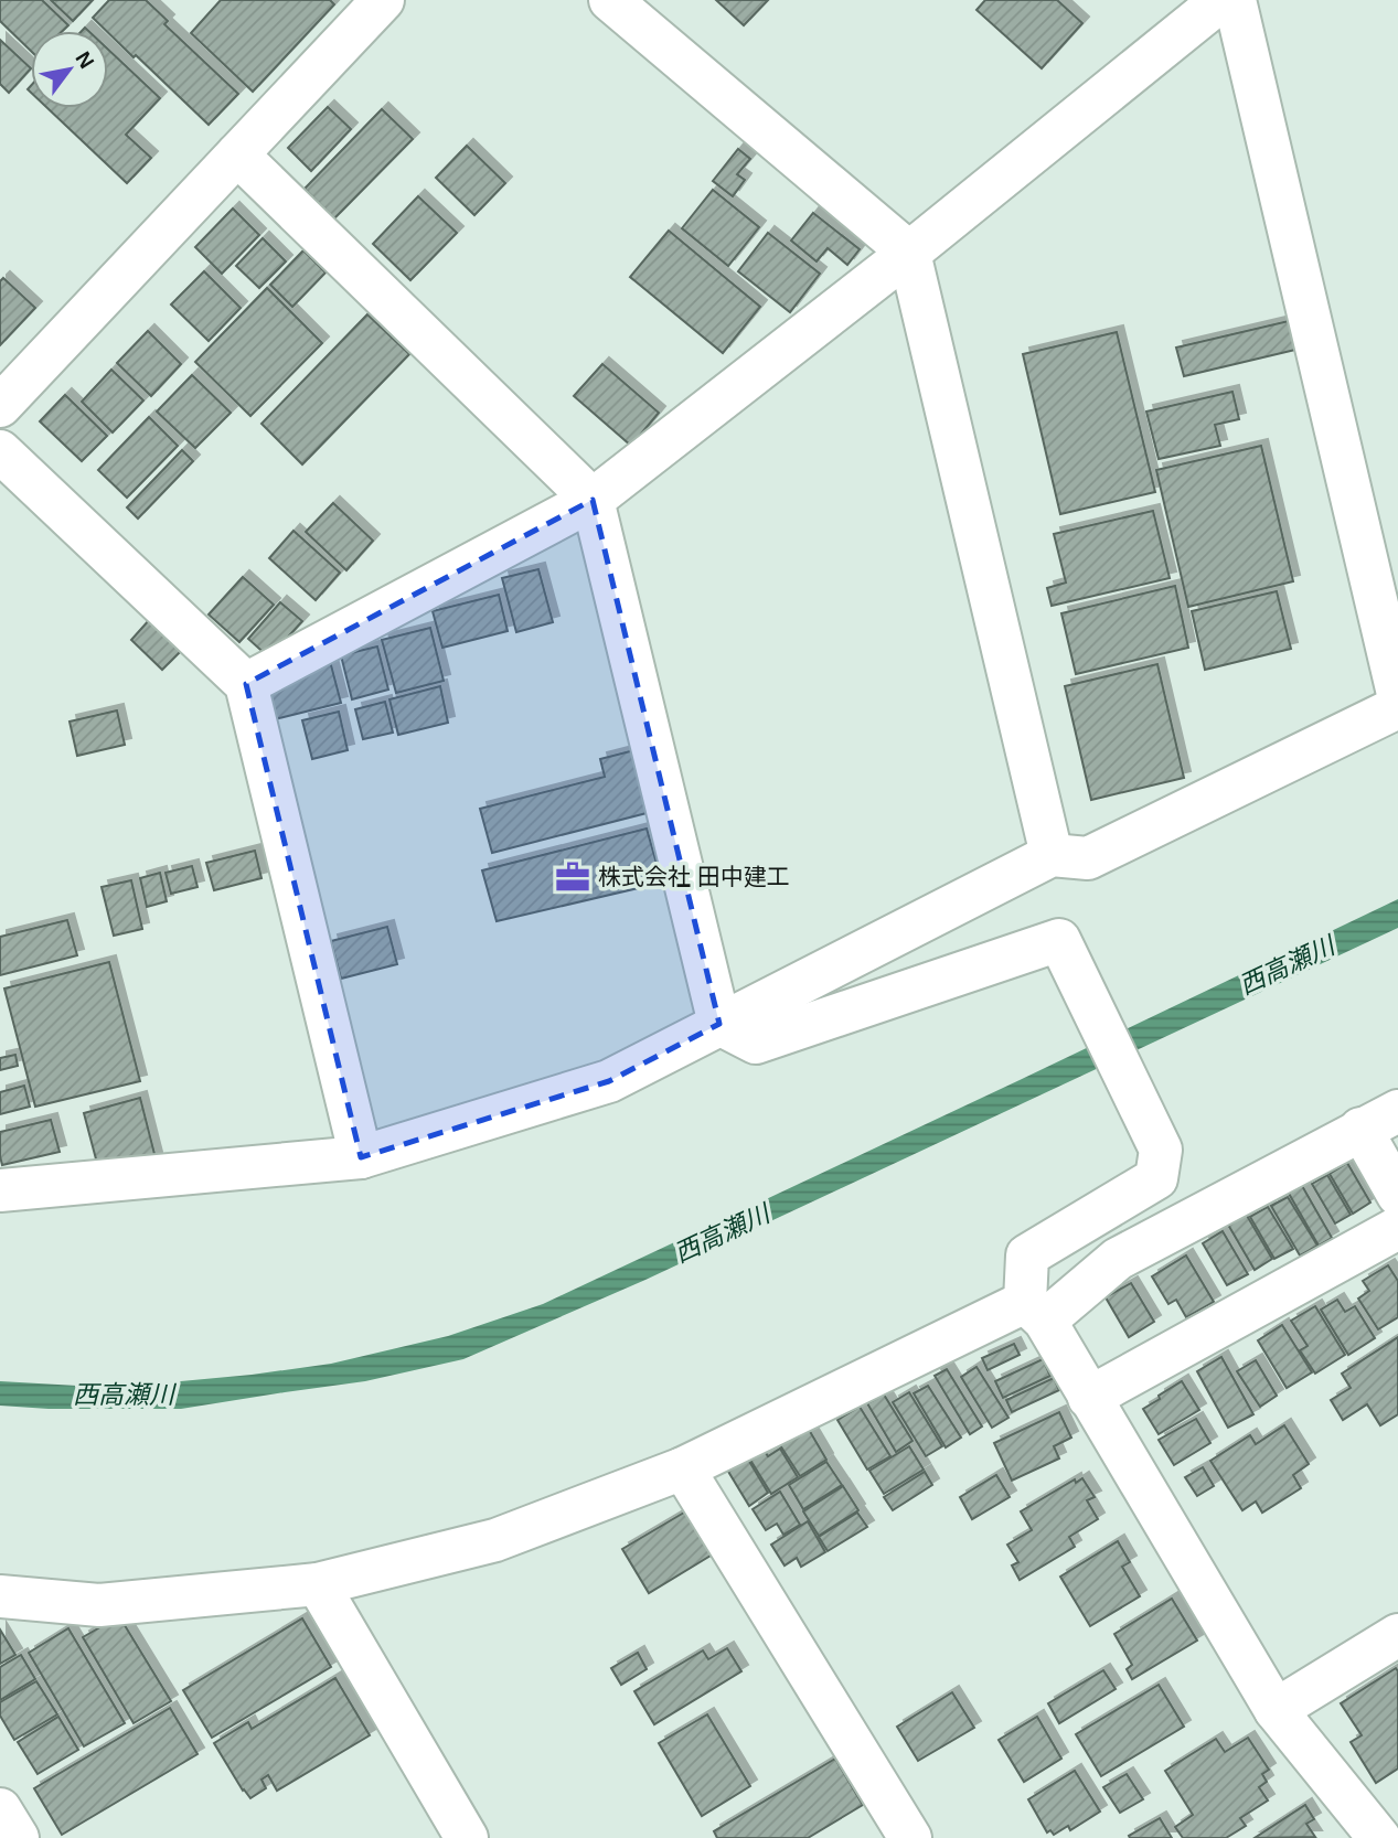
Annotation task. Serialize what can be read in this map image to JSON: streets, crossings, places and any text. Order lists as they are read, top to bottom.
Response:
{
  "water": ["西高瀬川"],
  "places": {
    "office": ["株式会社 田中建工"]
  },
  "north": "top right"
}
